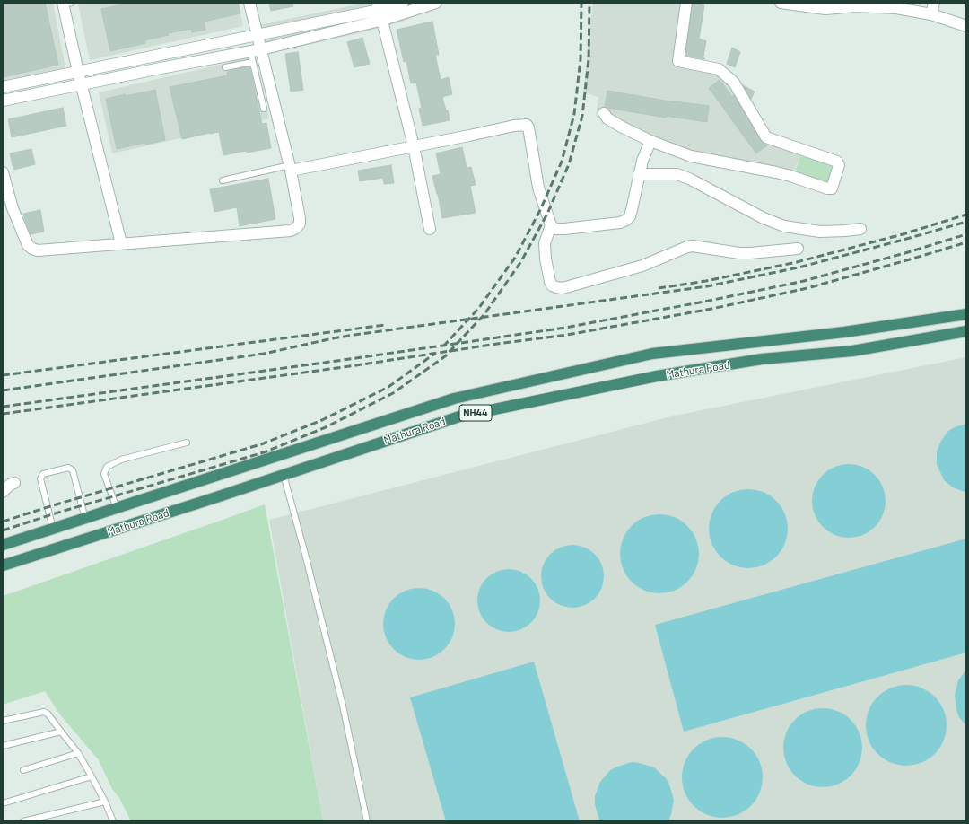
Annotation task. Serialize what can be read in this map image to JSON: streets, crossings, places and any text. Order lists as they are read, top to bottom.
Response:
{
  "streets": {
    "highway": ["Mathura Road", "NH44"]
  }
}
